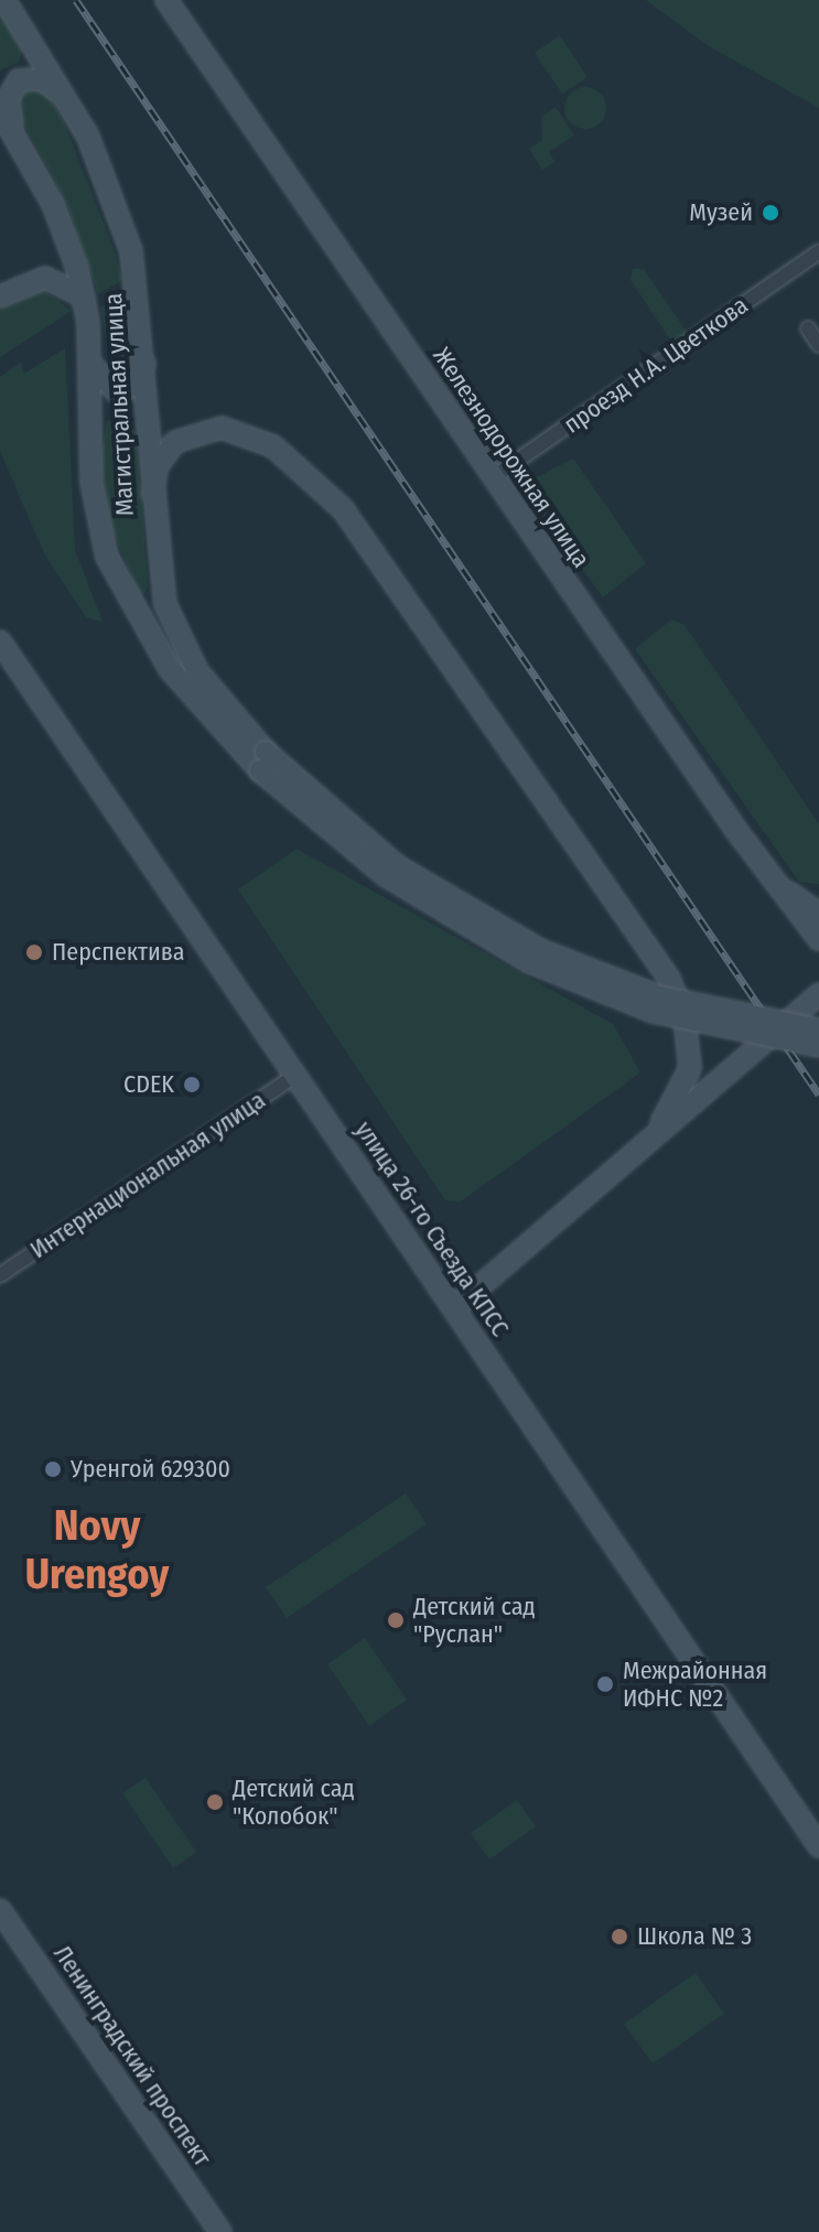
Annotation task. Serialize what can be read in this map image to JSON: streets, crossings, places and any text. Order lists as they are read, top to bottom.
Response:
{
  "streets": {
    "main road": [
      "Магистральная улица",
      "Железнодорожная улица",
      "улица 26-го Съезда КПСС",
      "Ленинградский проспект"
    ],
    "street": ["проезд Н.А. Цветкова", "Интернациональная улица"]
  },
  "crossings": [
    ["проезд Н.А. Цветкова", "Железнодорожная улица"],
    ["Интернациональная улица", "улица 26-го Съезда КПСС"]
  ],
  "districts": ["Novy Urengoy"],
  "places": [
    "Музей",
    "Перспектива",
    "CDEK",
    "Уренгой 629300",
    "Детский сад \"Руслан\"",
    "Межрайонная ИФНС №2",
    "Детский сад \"Колобок\"",
    "Школа № 3"
  ]
}
